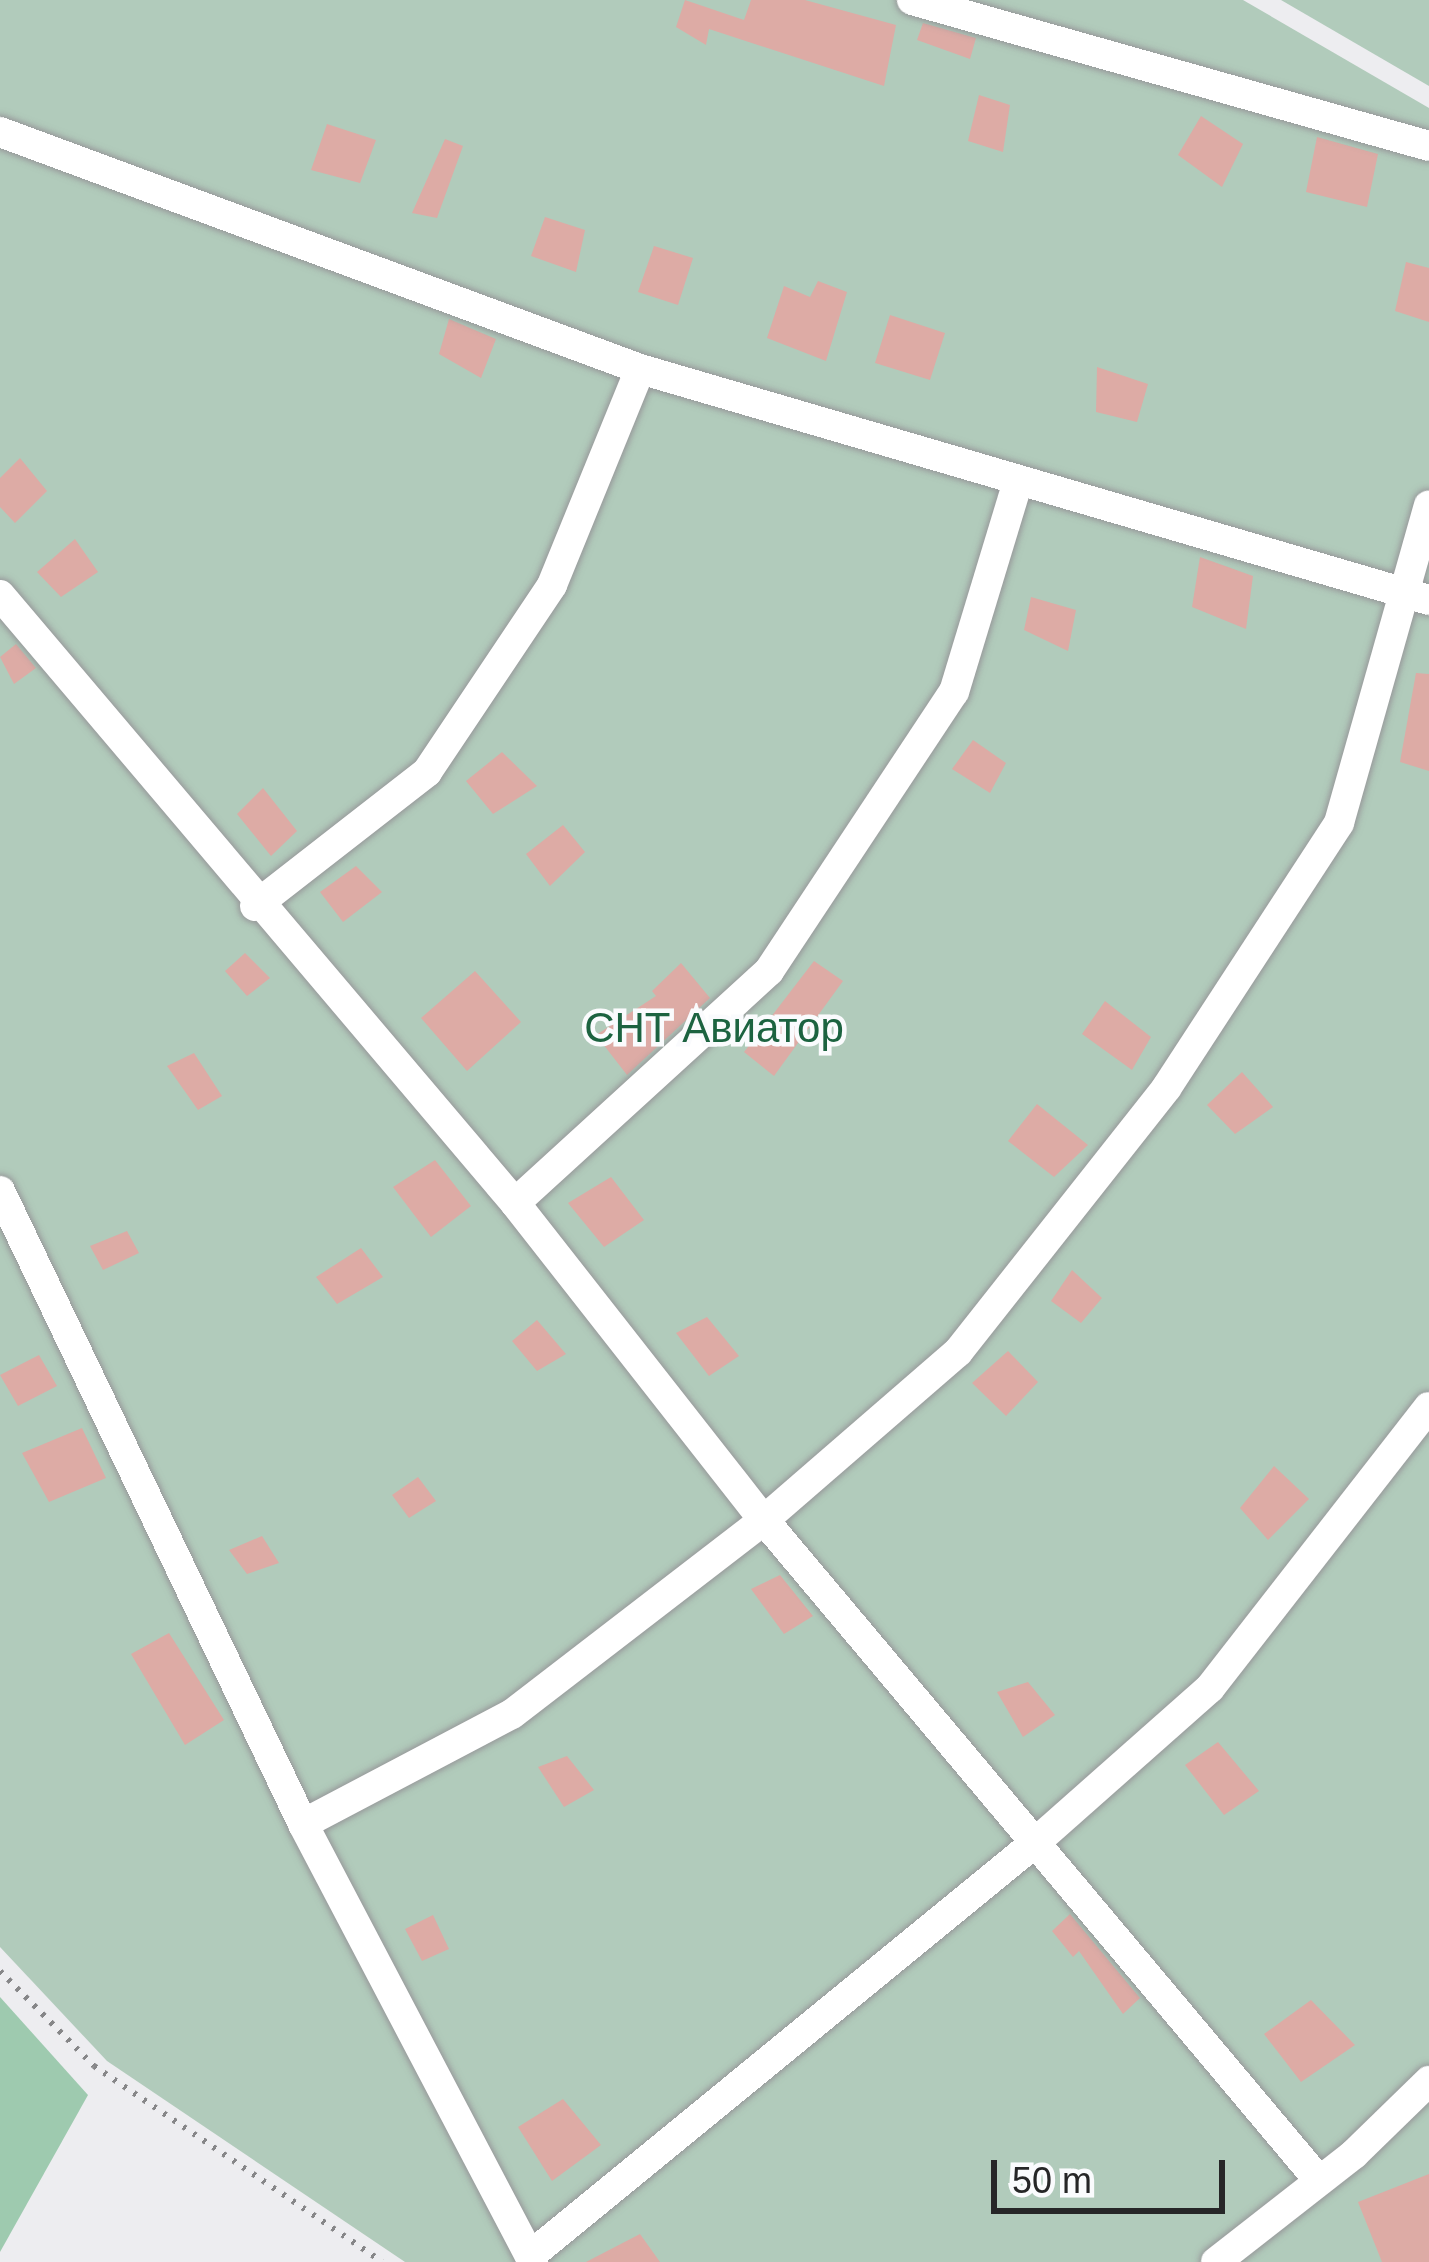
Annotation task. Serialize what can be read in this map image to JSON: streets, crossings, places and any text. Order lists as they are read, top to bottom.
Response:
{
  "parks": ["СНТ Авиатор"],
  "scale_bar": "50 m"
}
